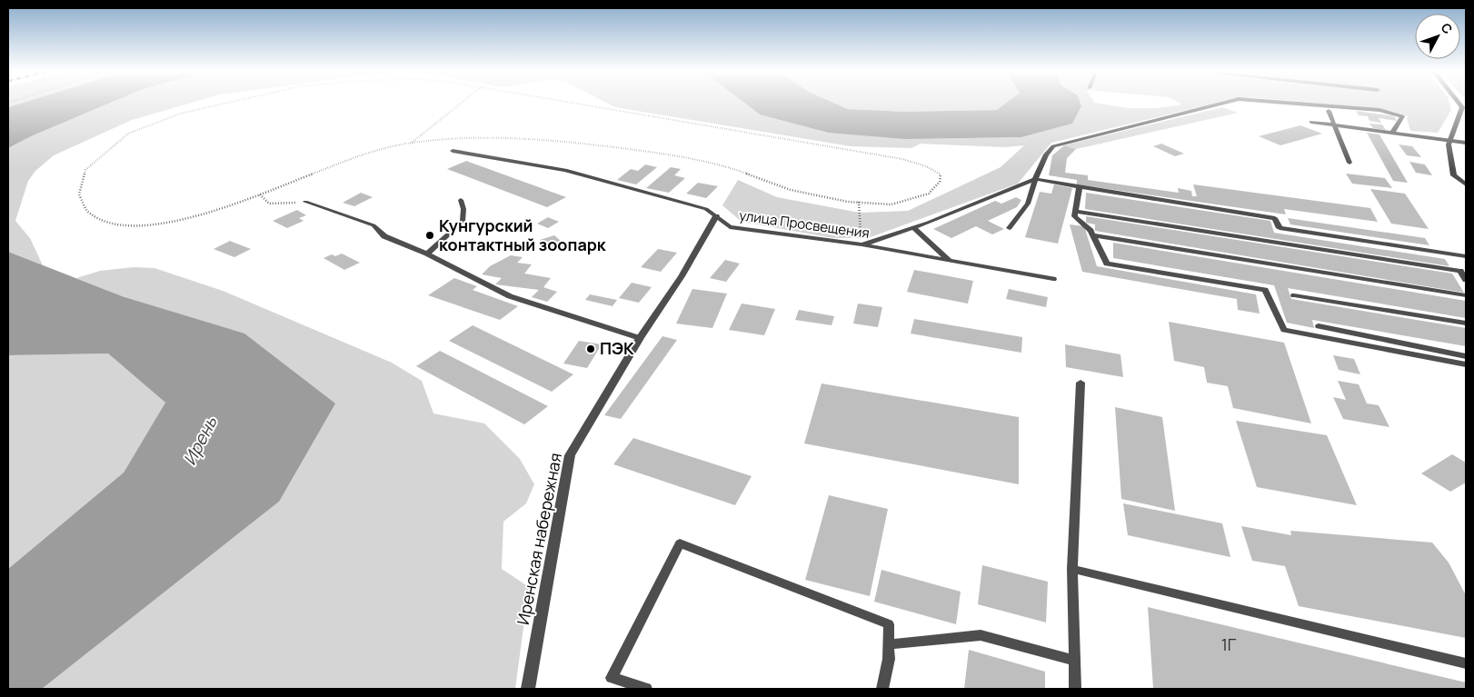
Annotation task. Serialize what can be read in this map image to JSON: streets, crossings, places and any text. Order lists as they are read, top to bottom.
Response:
{
  "streets": {
    "street": ["Иренская набережная"],
    "lane": ["улица Просвещения"]
  },
  "crossings": [
    ["улица Просвещения", "Иренская набережная"]
  ],
  "water": ["Ирень"],
  "places": ["Кунгурский контактный зоопарк", "ПЭК"],
  "house_numbers": ["1Г"],
  "north": "top right"
}
